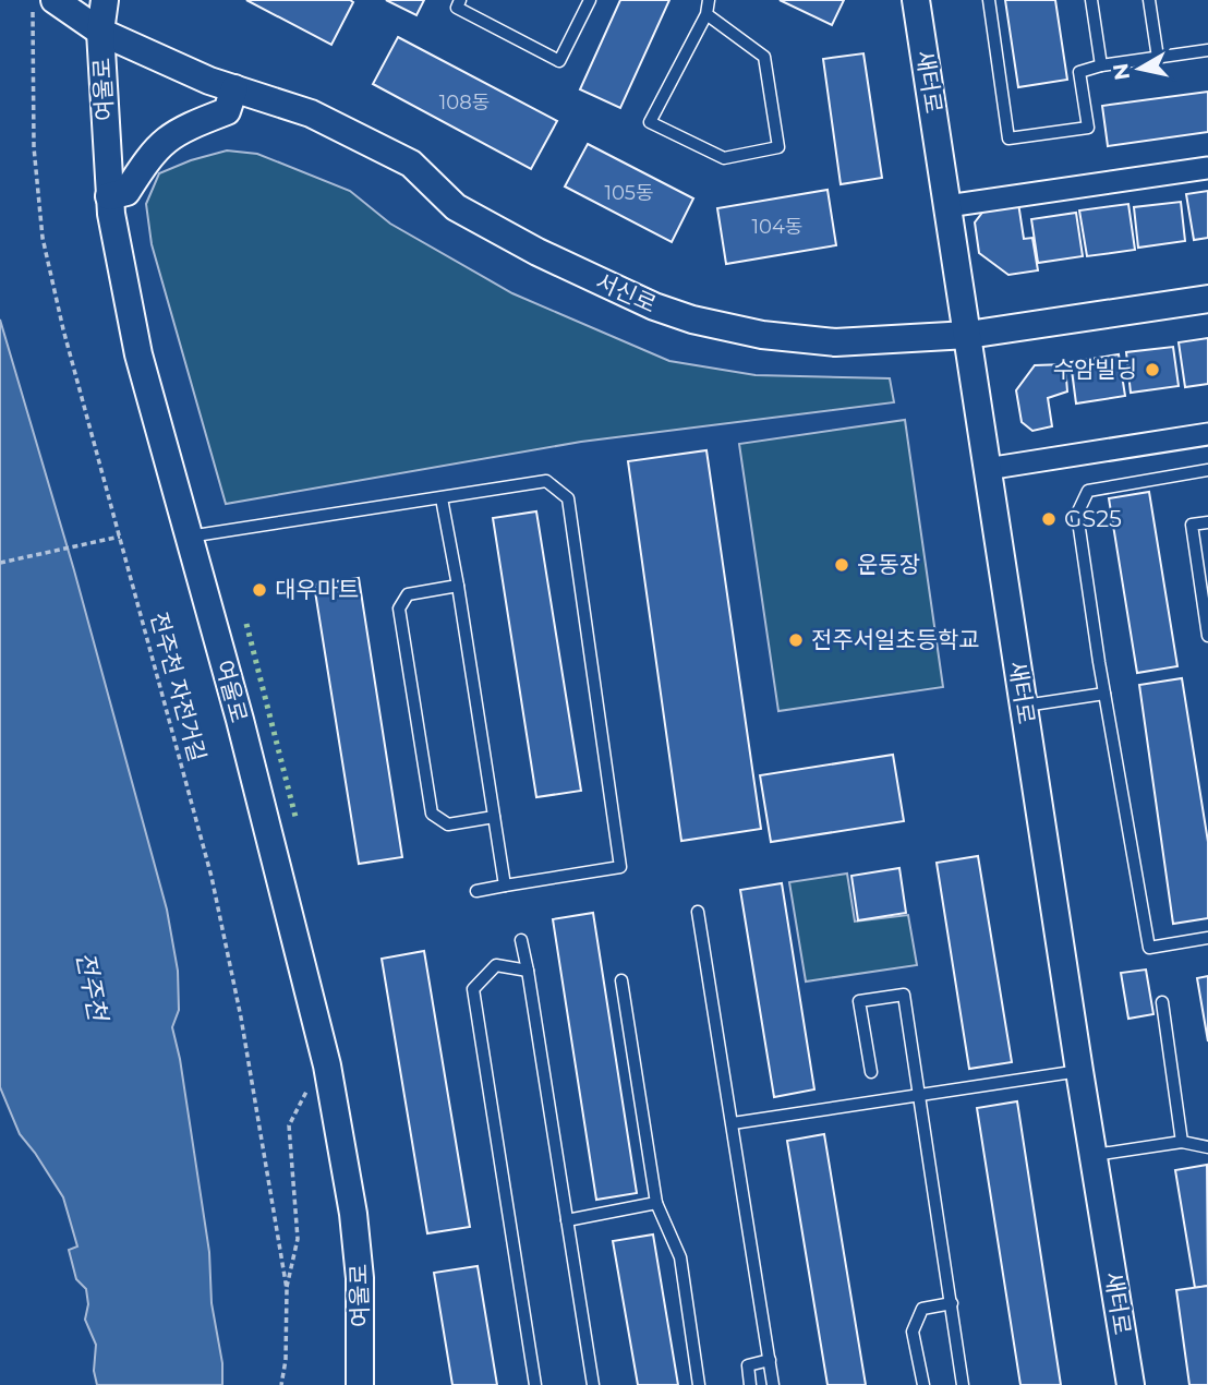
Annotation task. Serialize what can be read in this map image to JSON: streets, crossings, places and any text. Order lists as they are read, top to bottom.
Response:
{
  "streets": {
    "street": ["새터로", "여울로", "서신로"],
    "path": ["전주천 자전거길"]
  },
  "crossings": [
    ["새터로", "서신로"],
    ["여울로", "서신로"],
    ["서신로", "전주천 자전거길"]
  ],
  "water": ["전주천"],
  "places": [
    "수암빌딩",
    "GS25",
    "운동장",
    "대우마트",
    "전주서일초등학교"
  ],
  "house_numbers": ["108동", "105동", "104동"],
  "north": "left"
}
